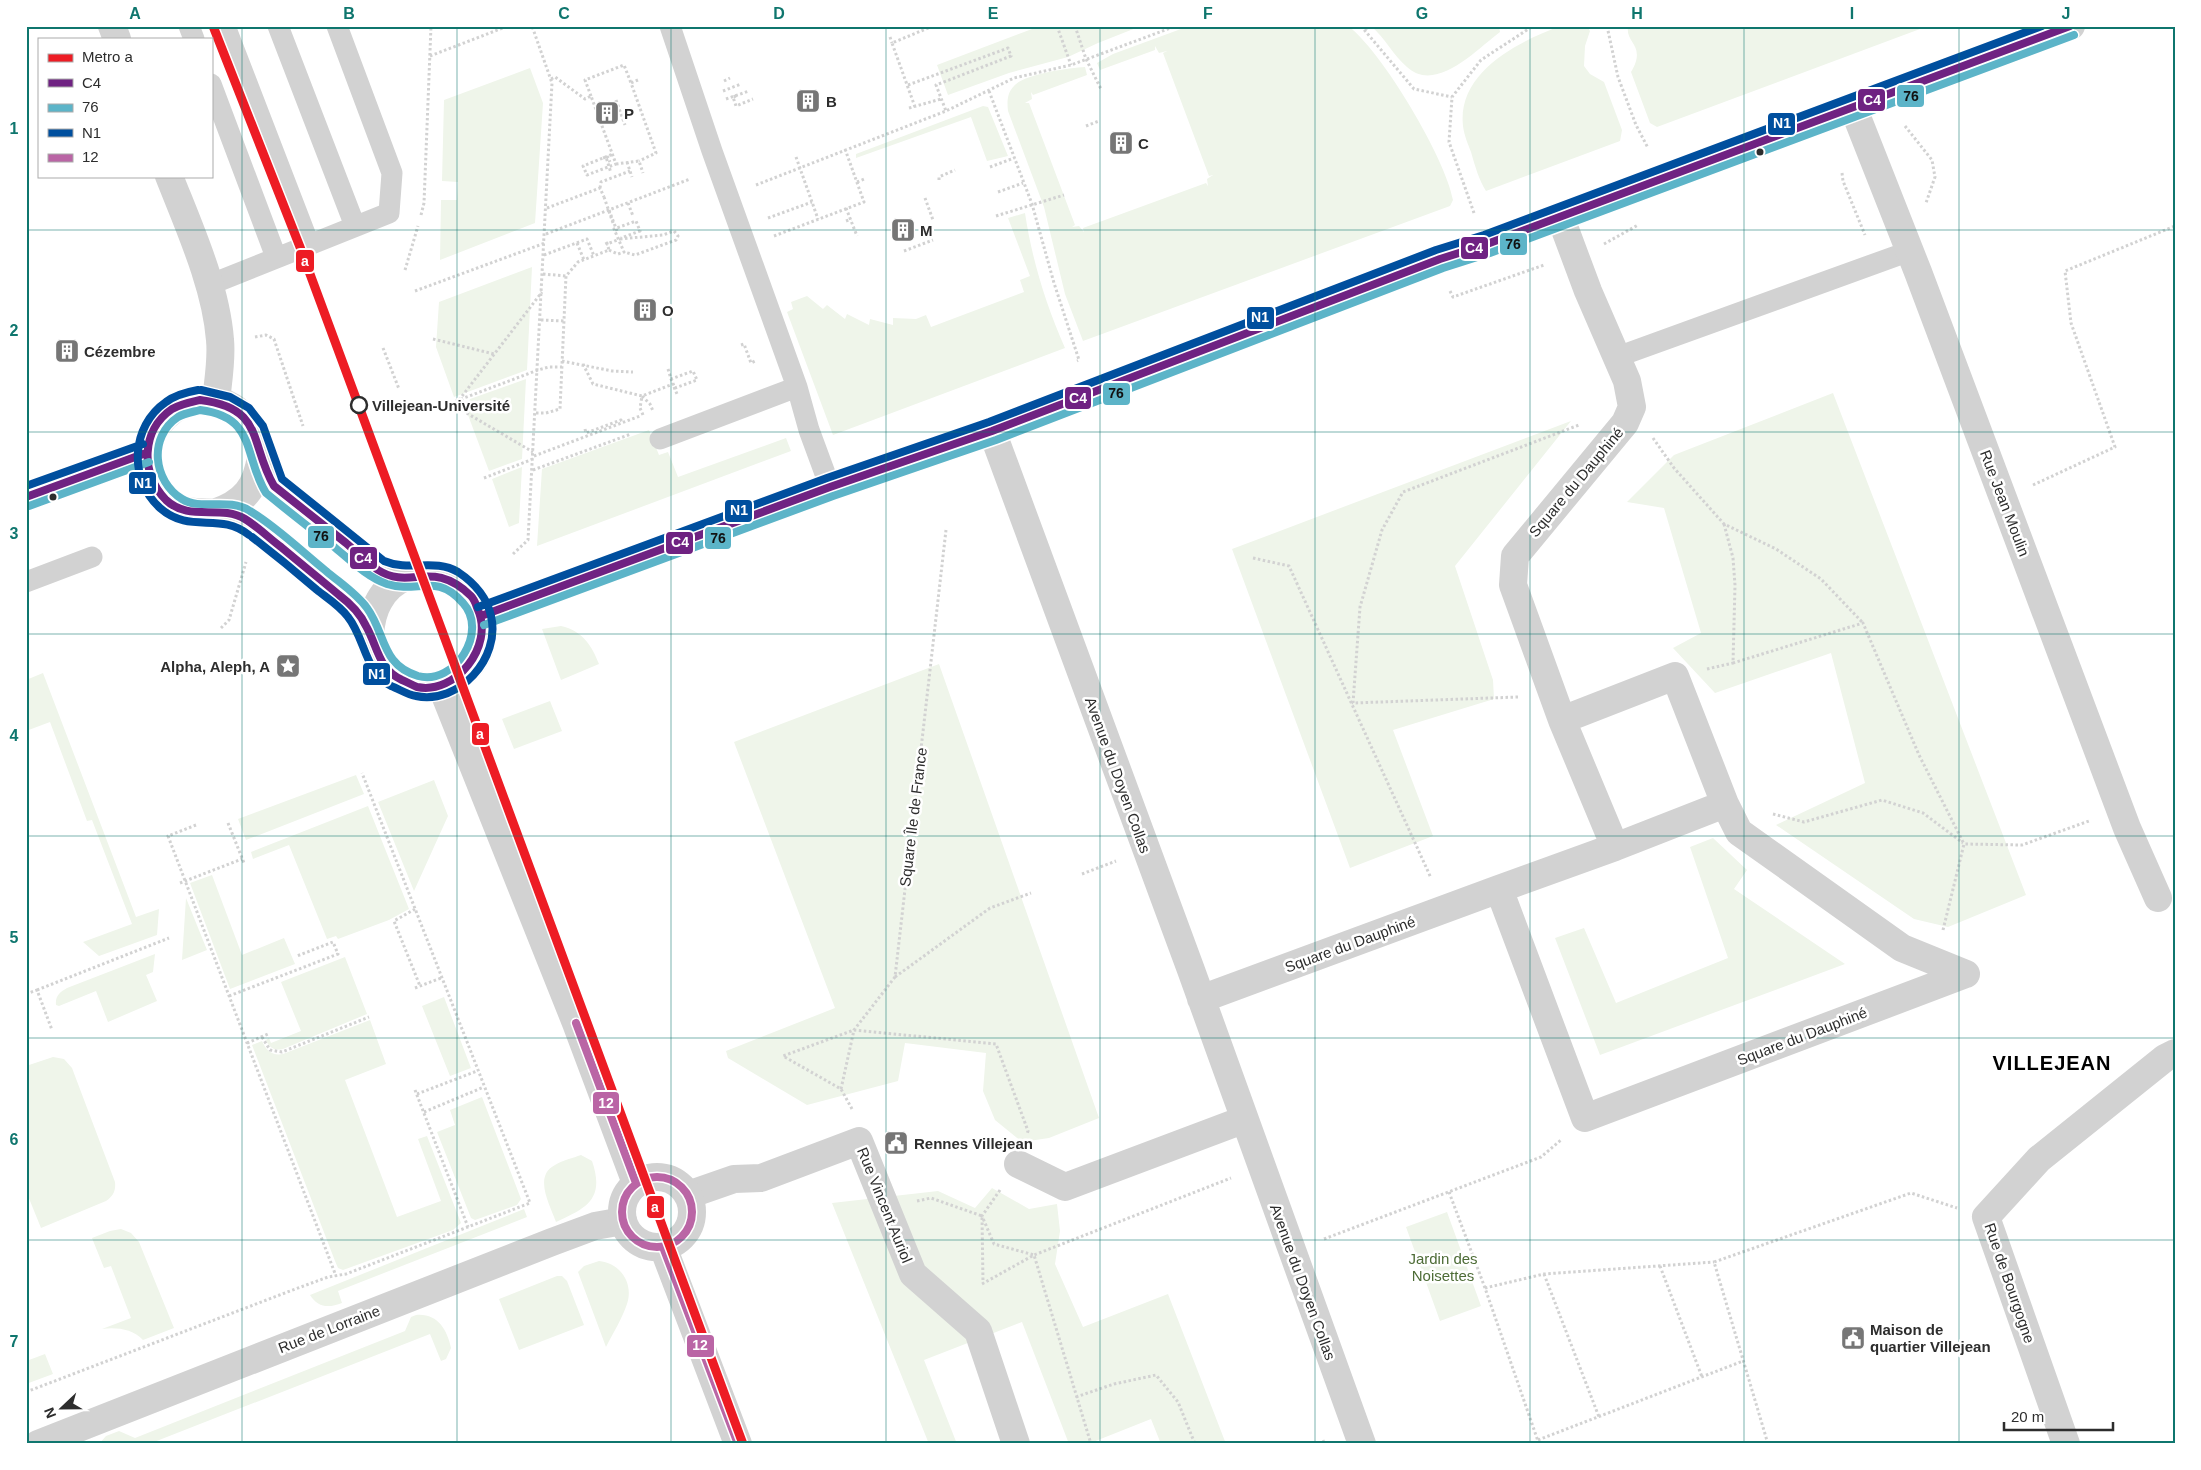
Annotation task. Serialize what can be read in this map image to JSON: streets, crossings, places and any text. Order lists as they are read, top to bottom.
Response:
{
  "streets": {
    "street": [
      "Square du Dauphiné",
      "Rue Jean Moulin",
      "Avenue du Doyen Collas",
      "Rue Vincent Auriol",
      "Rue de Bourgogne",
      "Rue de Lorraine"
    ],
    "path": ["Square Île de France"]
  },
  "crossings": [
    ["Square du Dauphiné", "Avenue du Doyen Collas"],
    ["Rue Vincent Auriol", "Rue de Lorraine"]
  ],
  "districts": ["VILLEJEAN"],
  "parks": ["Jardin des Noisettes"],
  "places": {
    "building": [
      "B",
      "P",
      "C",
      "M",
      "O",
      "Cézembre"
    ],
    "other": ["Villejean-Université"],
    "place": ["Alpha, Aleph, A"],
    "public building": ["Rennes Villejean", "Maison de quartier Villejean"]
  },
  "lines": [
    "metro line a",
    "transit line C4",
    "transit line N1",
    "transit line 76",
    "transit line 12"
  ],
  "legend": [
    "Metro a",
    "C4",
    "76",
    "N1",
    "12"
  ],
  "scale_bar": "20 m",
  "north": "left",
  "grid": {
    "columns": [
      "A",
      "B",
      "C",
      "D",
      "E",
      "F",
      "G",
      "H",
      "I",
      "J"
    ],
    "rows": [
      "1",
      "2",
      "3",
      "4",
      "5",
      "6",
      "7"
    ]
  }
}
